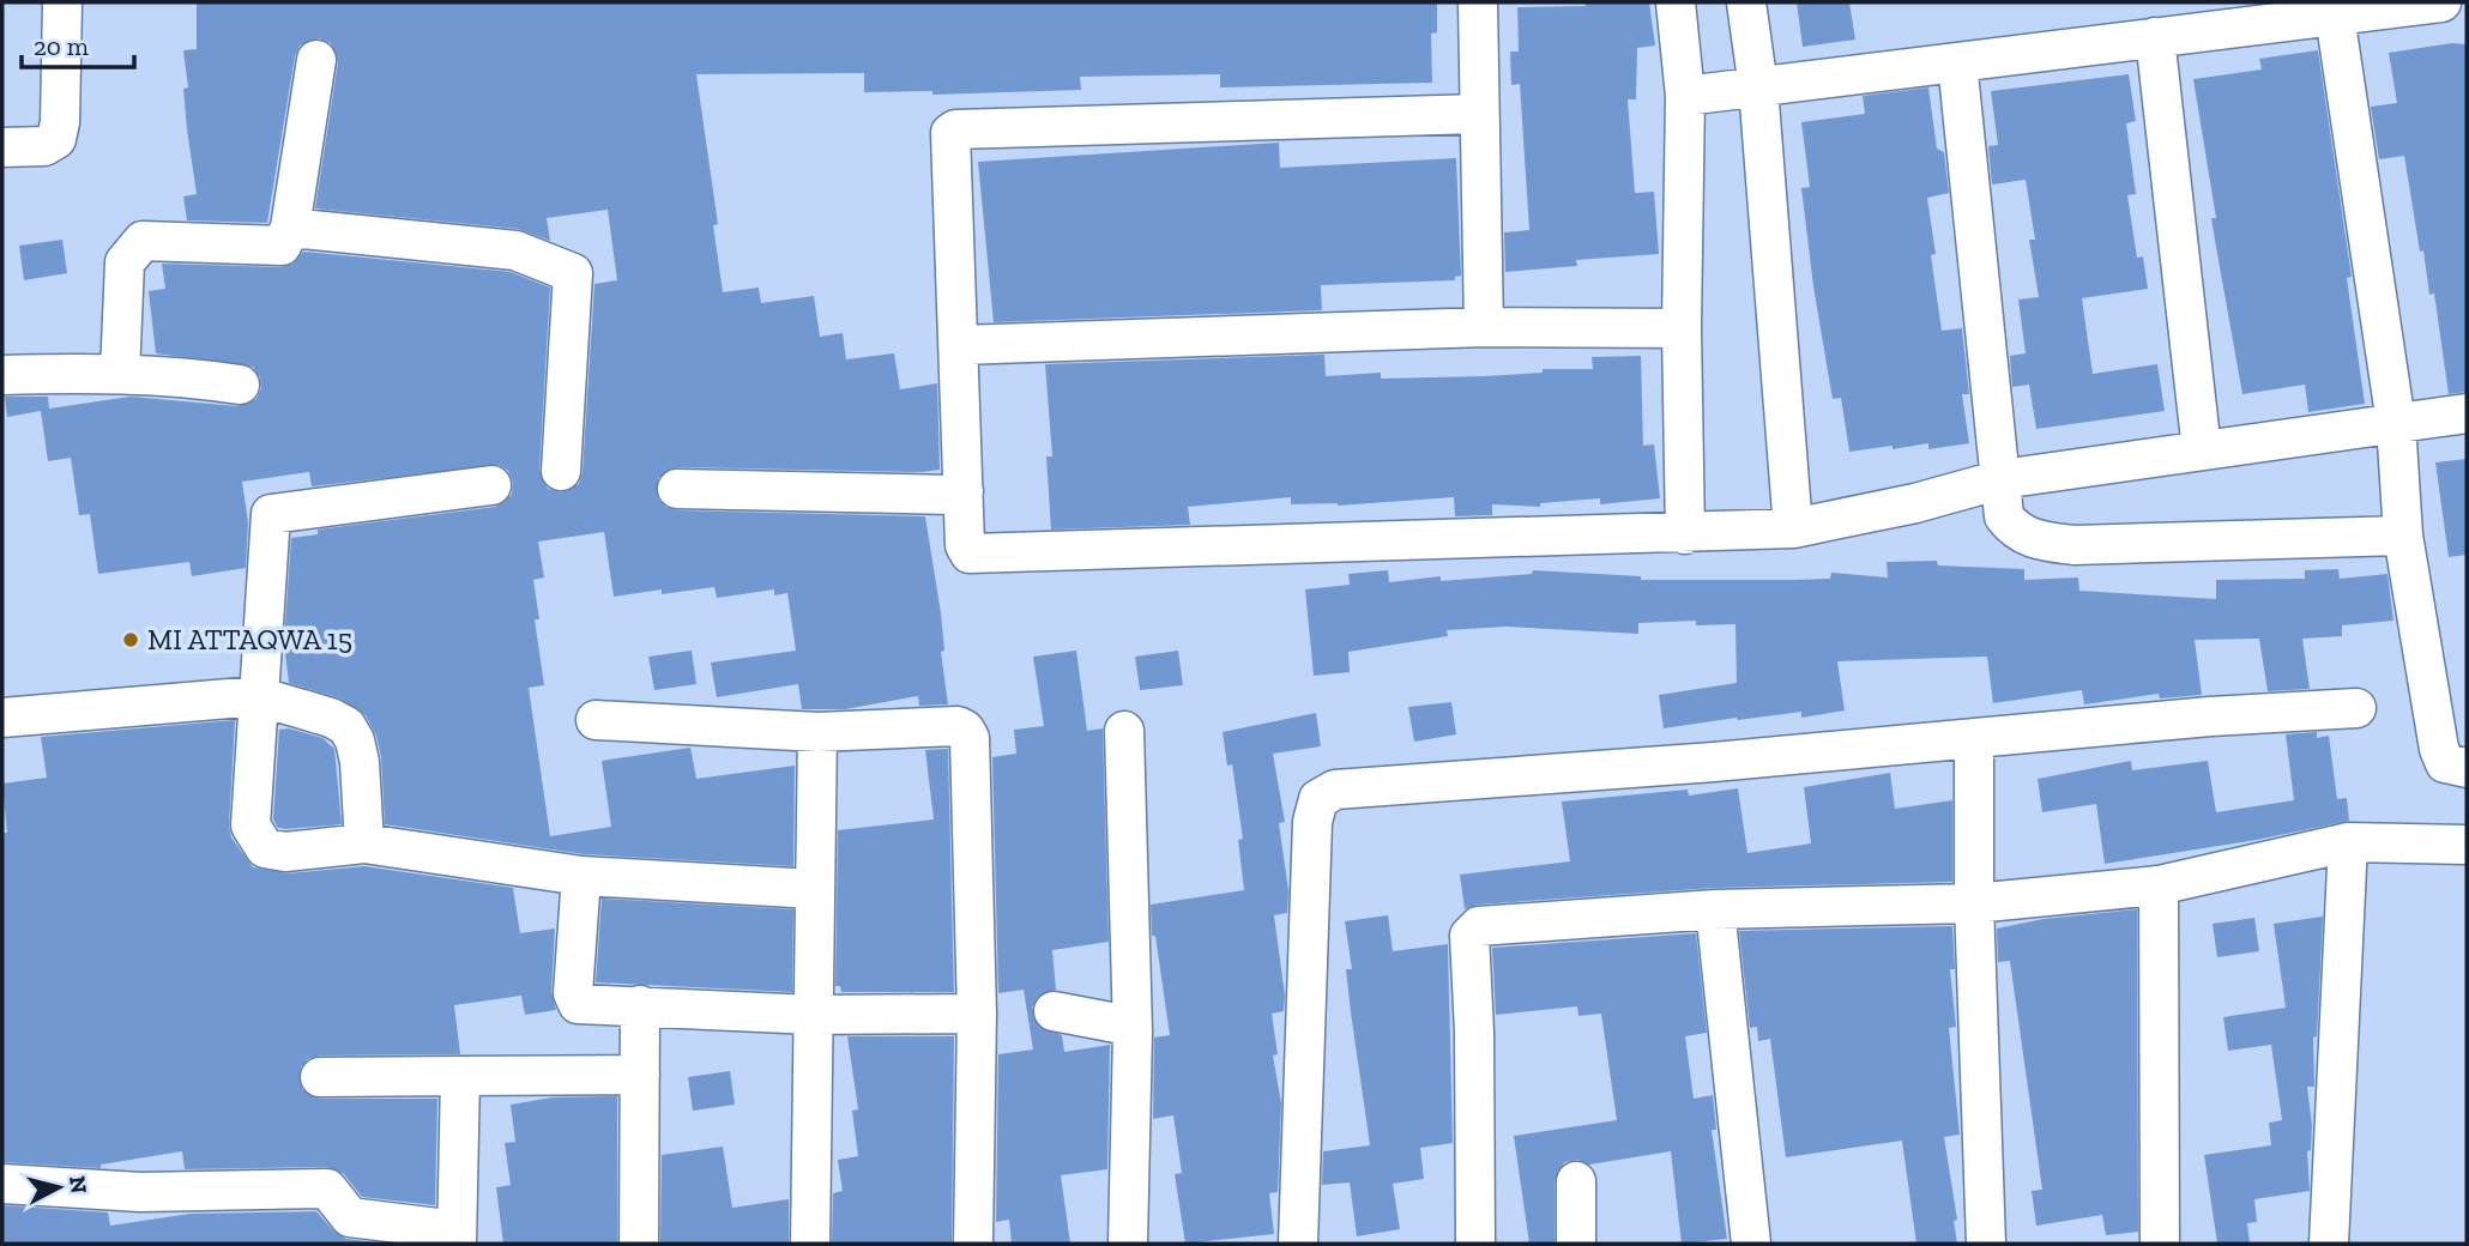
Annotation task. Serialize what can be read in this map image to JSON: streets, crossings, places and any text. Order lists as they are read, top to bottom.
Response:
{
  "places": ["MI ATTAQWA 15"],
  "scale_bar": "20 m",
  "north": "right"
}
